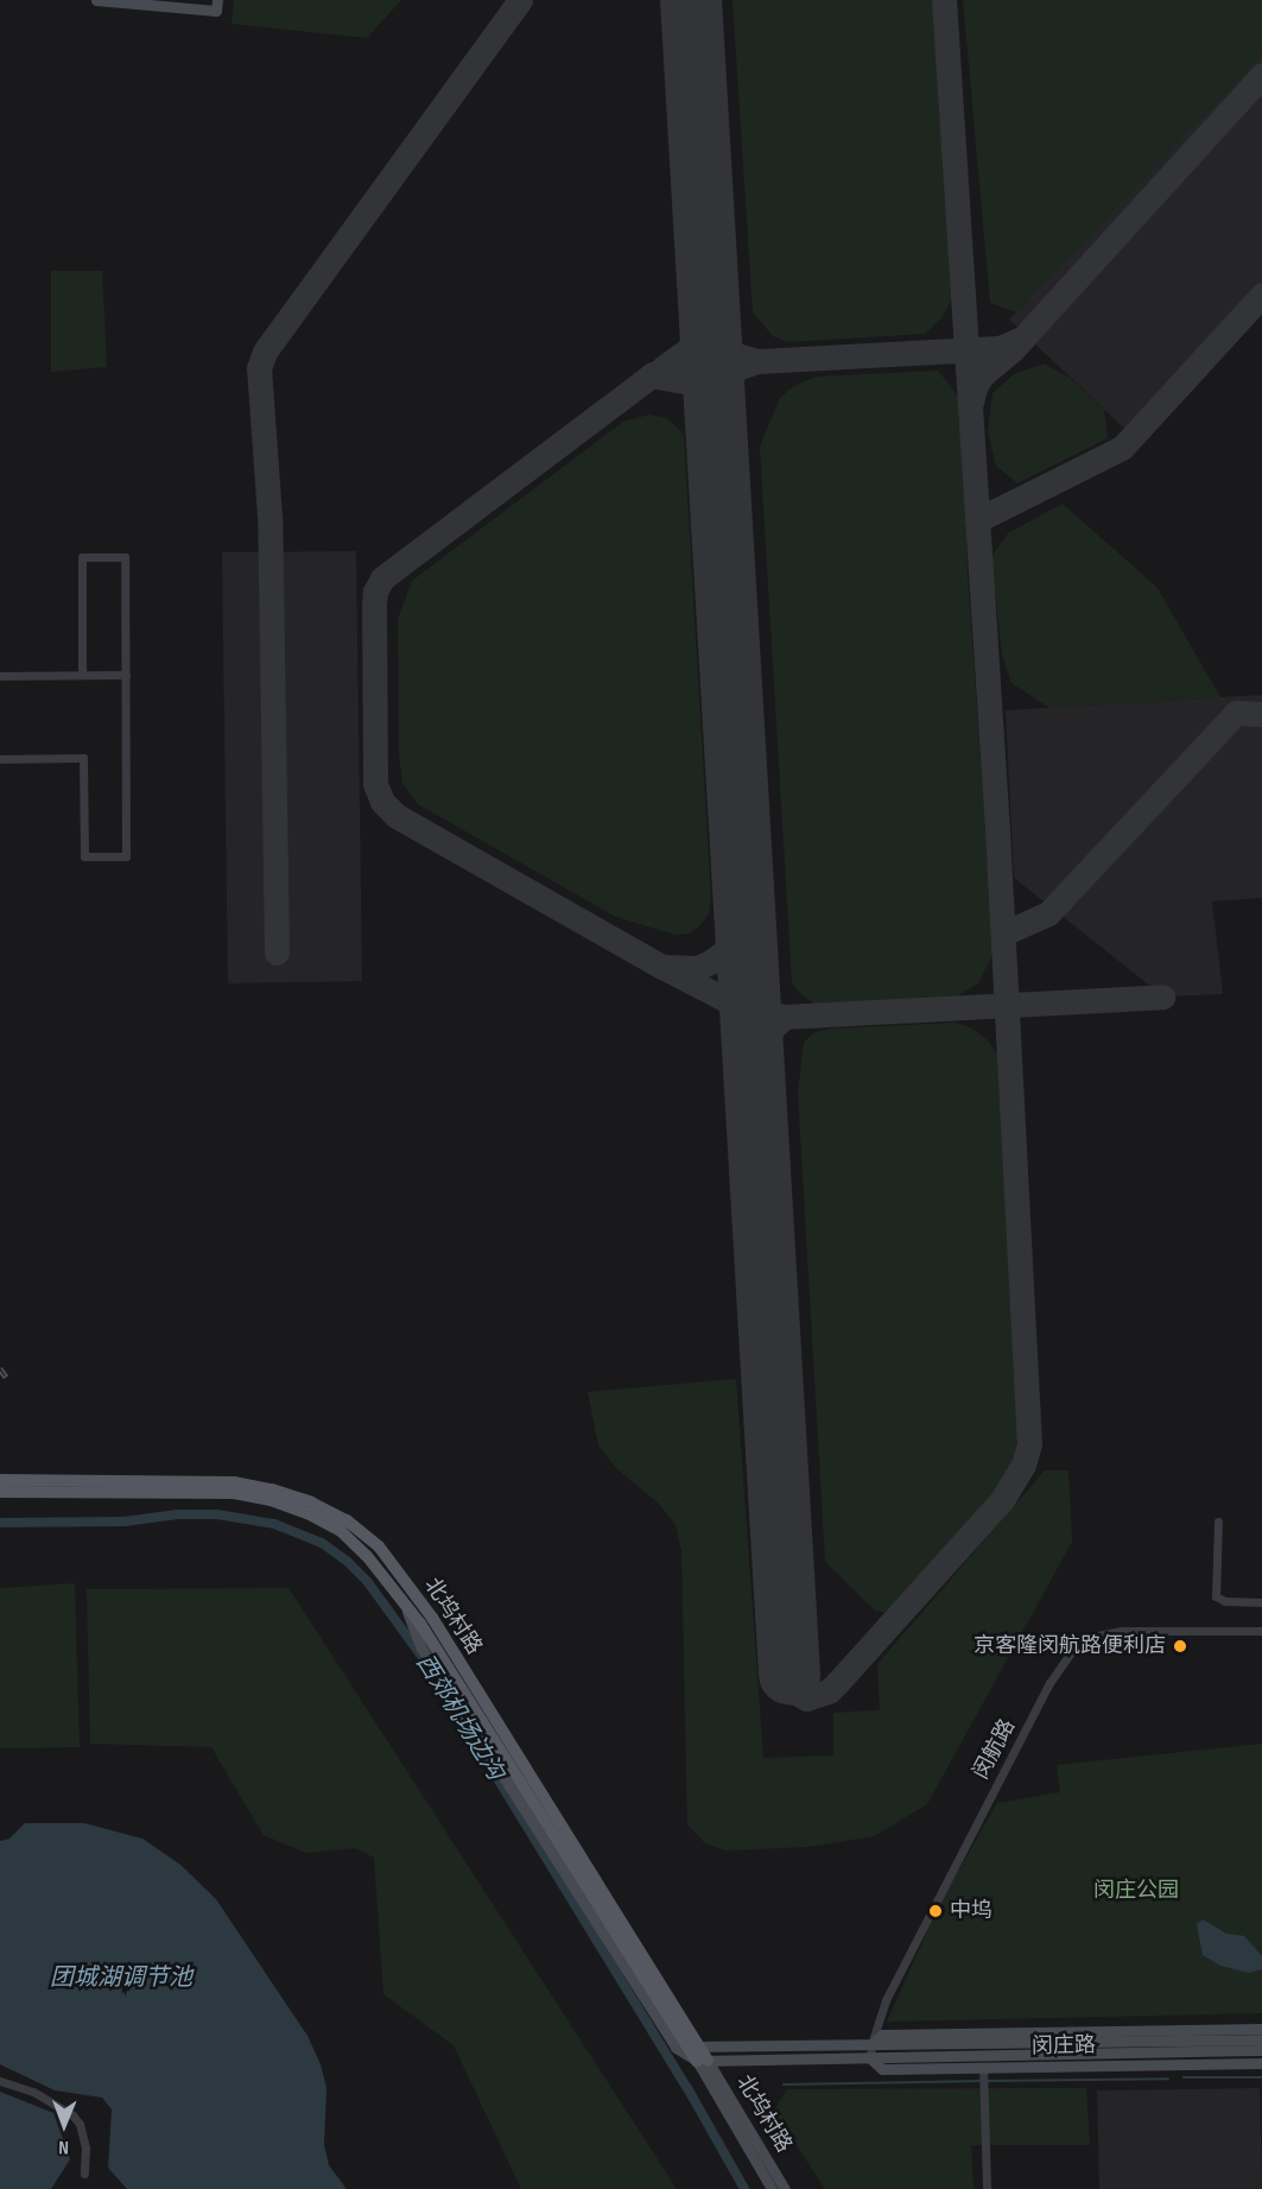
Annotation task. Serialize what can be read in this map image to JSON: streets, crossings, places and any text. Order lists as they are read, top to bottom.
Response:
{
  "streets": {
    "main road": ["北坞村路", "闵庄路"],
    "street": ["闵航路"]
  },
  "crossings": [
    ["北坞村路", "闵庄路"],
    ["闵航路", "闵庄路"]
  ],
  "water": ["西郊机场边沟", "团城湖调节池"],
  "parks": ["闵庄公园"],
  "places": ["京客隆闵航路便利店", "中坞"],
  "north": "bottom"
}
